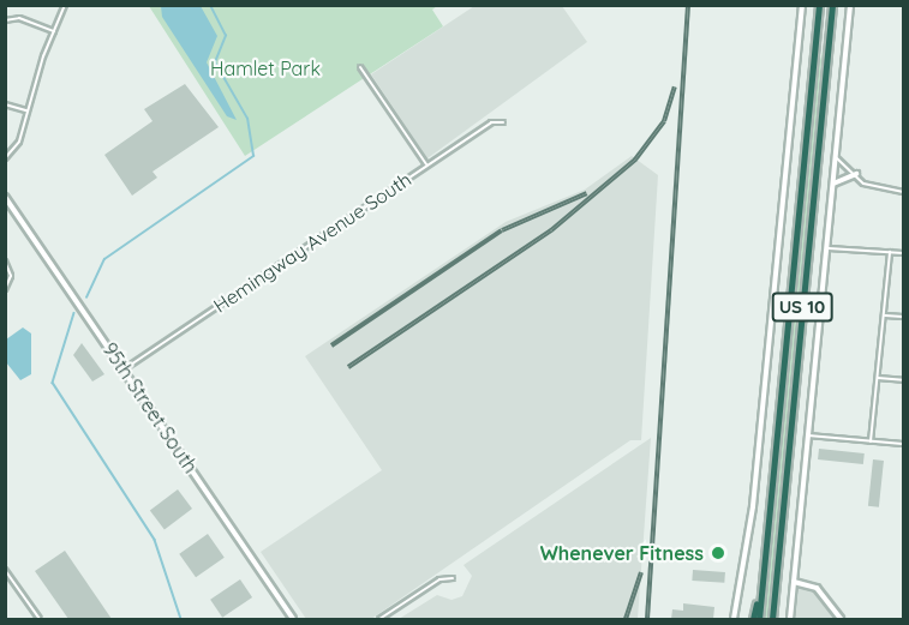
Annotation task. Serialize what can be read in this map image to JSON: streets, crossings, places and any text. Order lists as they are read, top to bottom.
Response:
{
  "streets": {
    "highway": ["US 10"],
    "street": ["Hemingway Avenue South", "95th Street South"]
  },
  "crossings": [
    ["Hemingway Avenue South", "95th Street South"]
  ],
  "parks": ["Hamlet Park"],
  "places": ["Whenever Fitness"]
}
